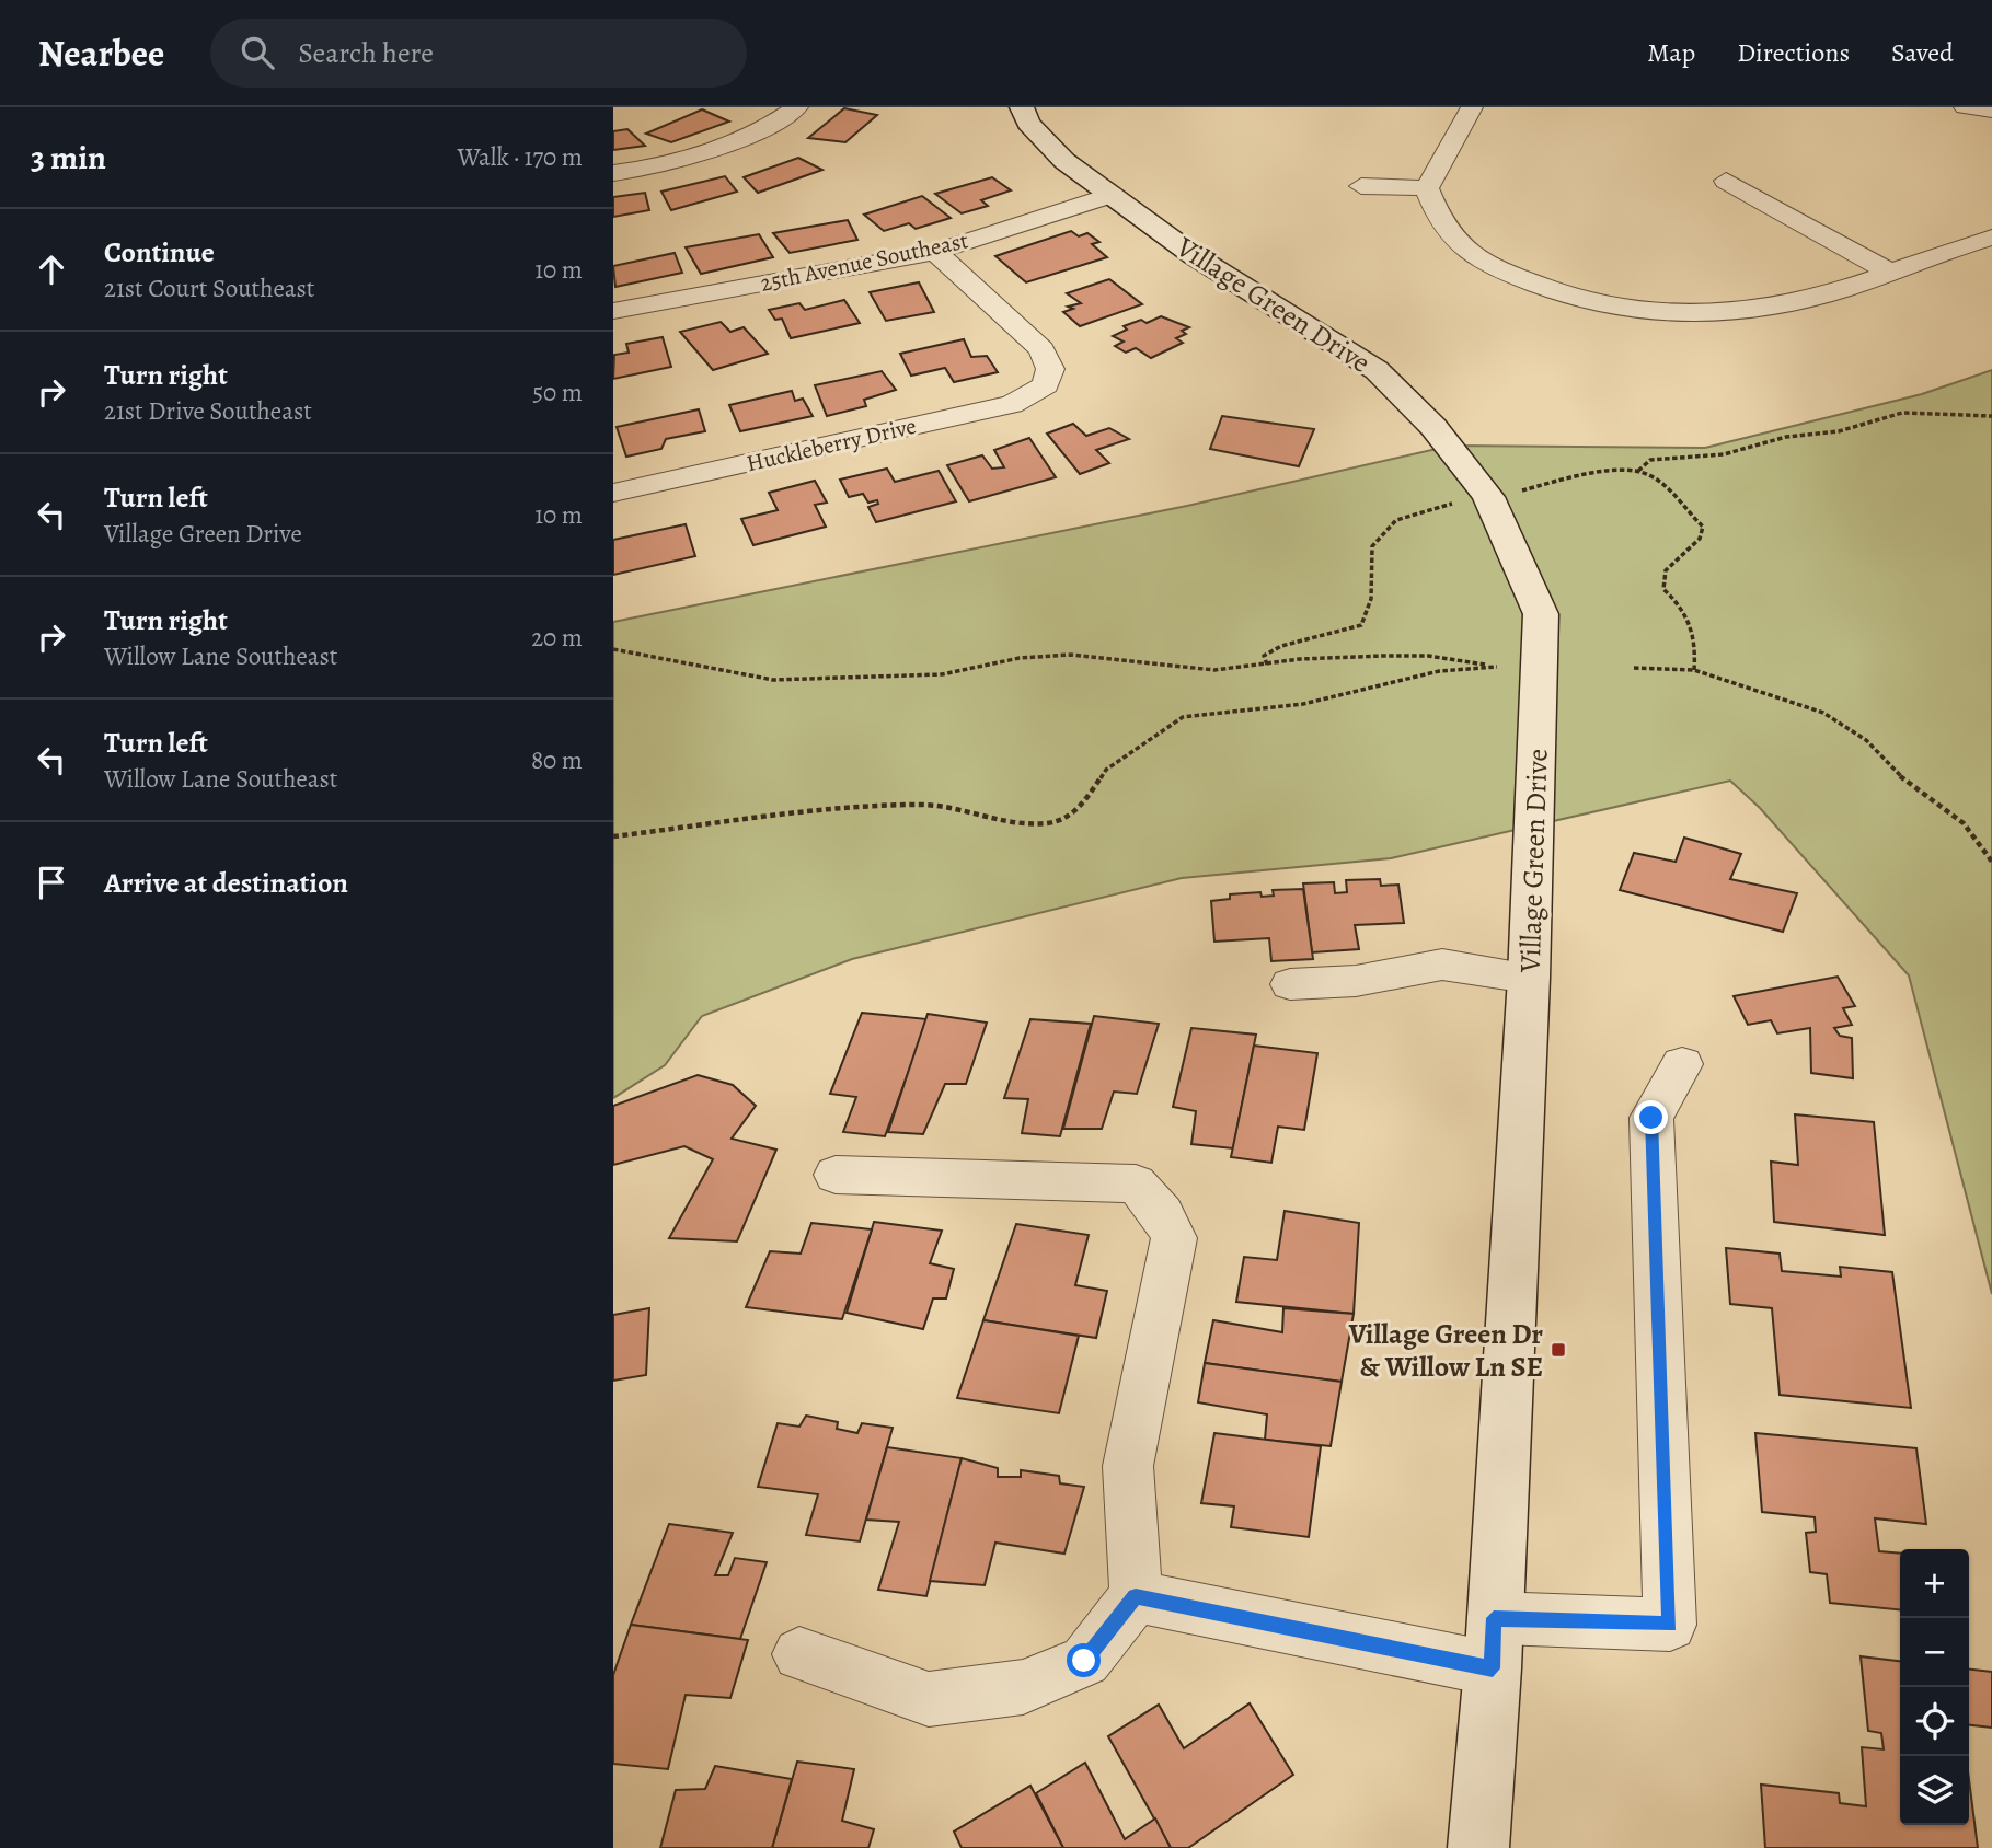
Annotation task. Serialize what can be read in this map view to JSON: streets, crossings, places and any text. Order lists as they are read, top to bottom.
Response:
{
  "streets": {
    "street": ["25th Avenue Southeast", "Village Green Drive", "Huckleberry Drive"]
  },
  "crossings": [
    ["25th Avenue Southeast", "Village Green Drive"],
    ["25th Avenue Southeast", "Huckleberry Drive"]
  ],
  "places": {
    "transit": ["Village Green Dr & Willow Ln SE"]
  },
  "page": {
    "header": "Nearbee",
    "search": "Search here",
    "nav": ["Map", "Directions", "Saved"],
    "heading": ["3 min", "Walk · 170 m"],
    "list": [
      ["Continue", "21st Court Southeast", "10 m"],
      ["Turn right", "21st Drive Southeast", "50 m"],
      ["Turn left", "Village Green Drive", "10 m"],
      ["Turn right", "Willow Lane Southeast", "20 m"],
      ["Turn left", "Willow Lane Southeast", "80 m"],
      "Arrive at destination"
    ],
    "map_buttons": ["+", "−"]
  }
}
